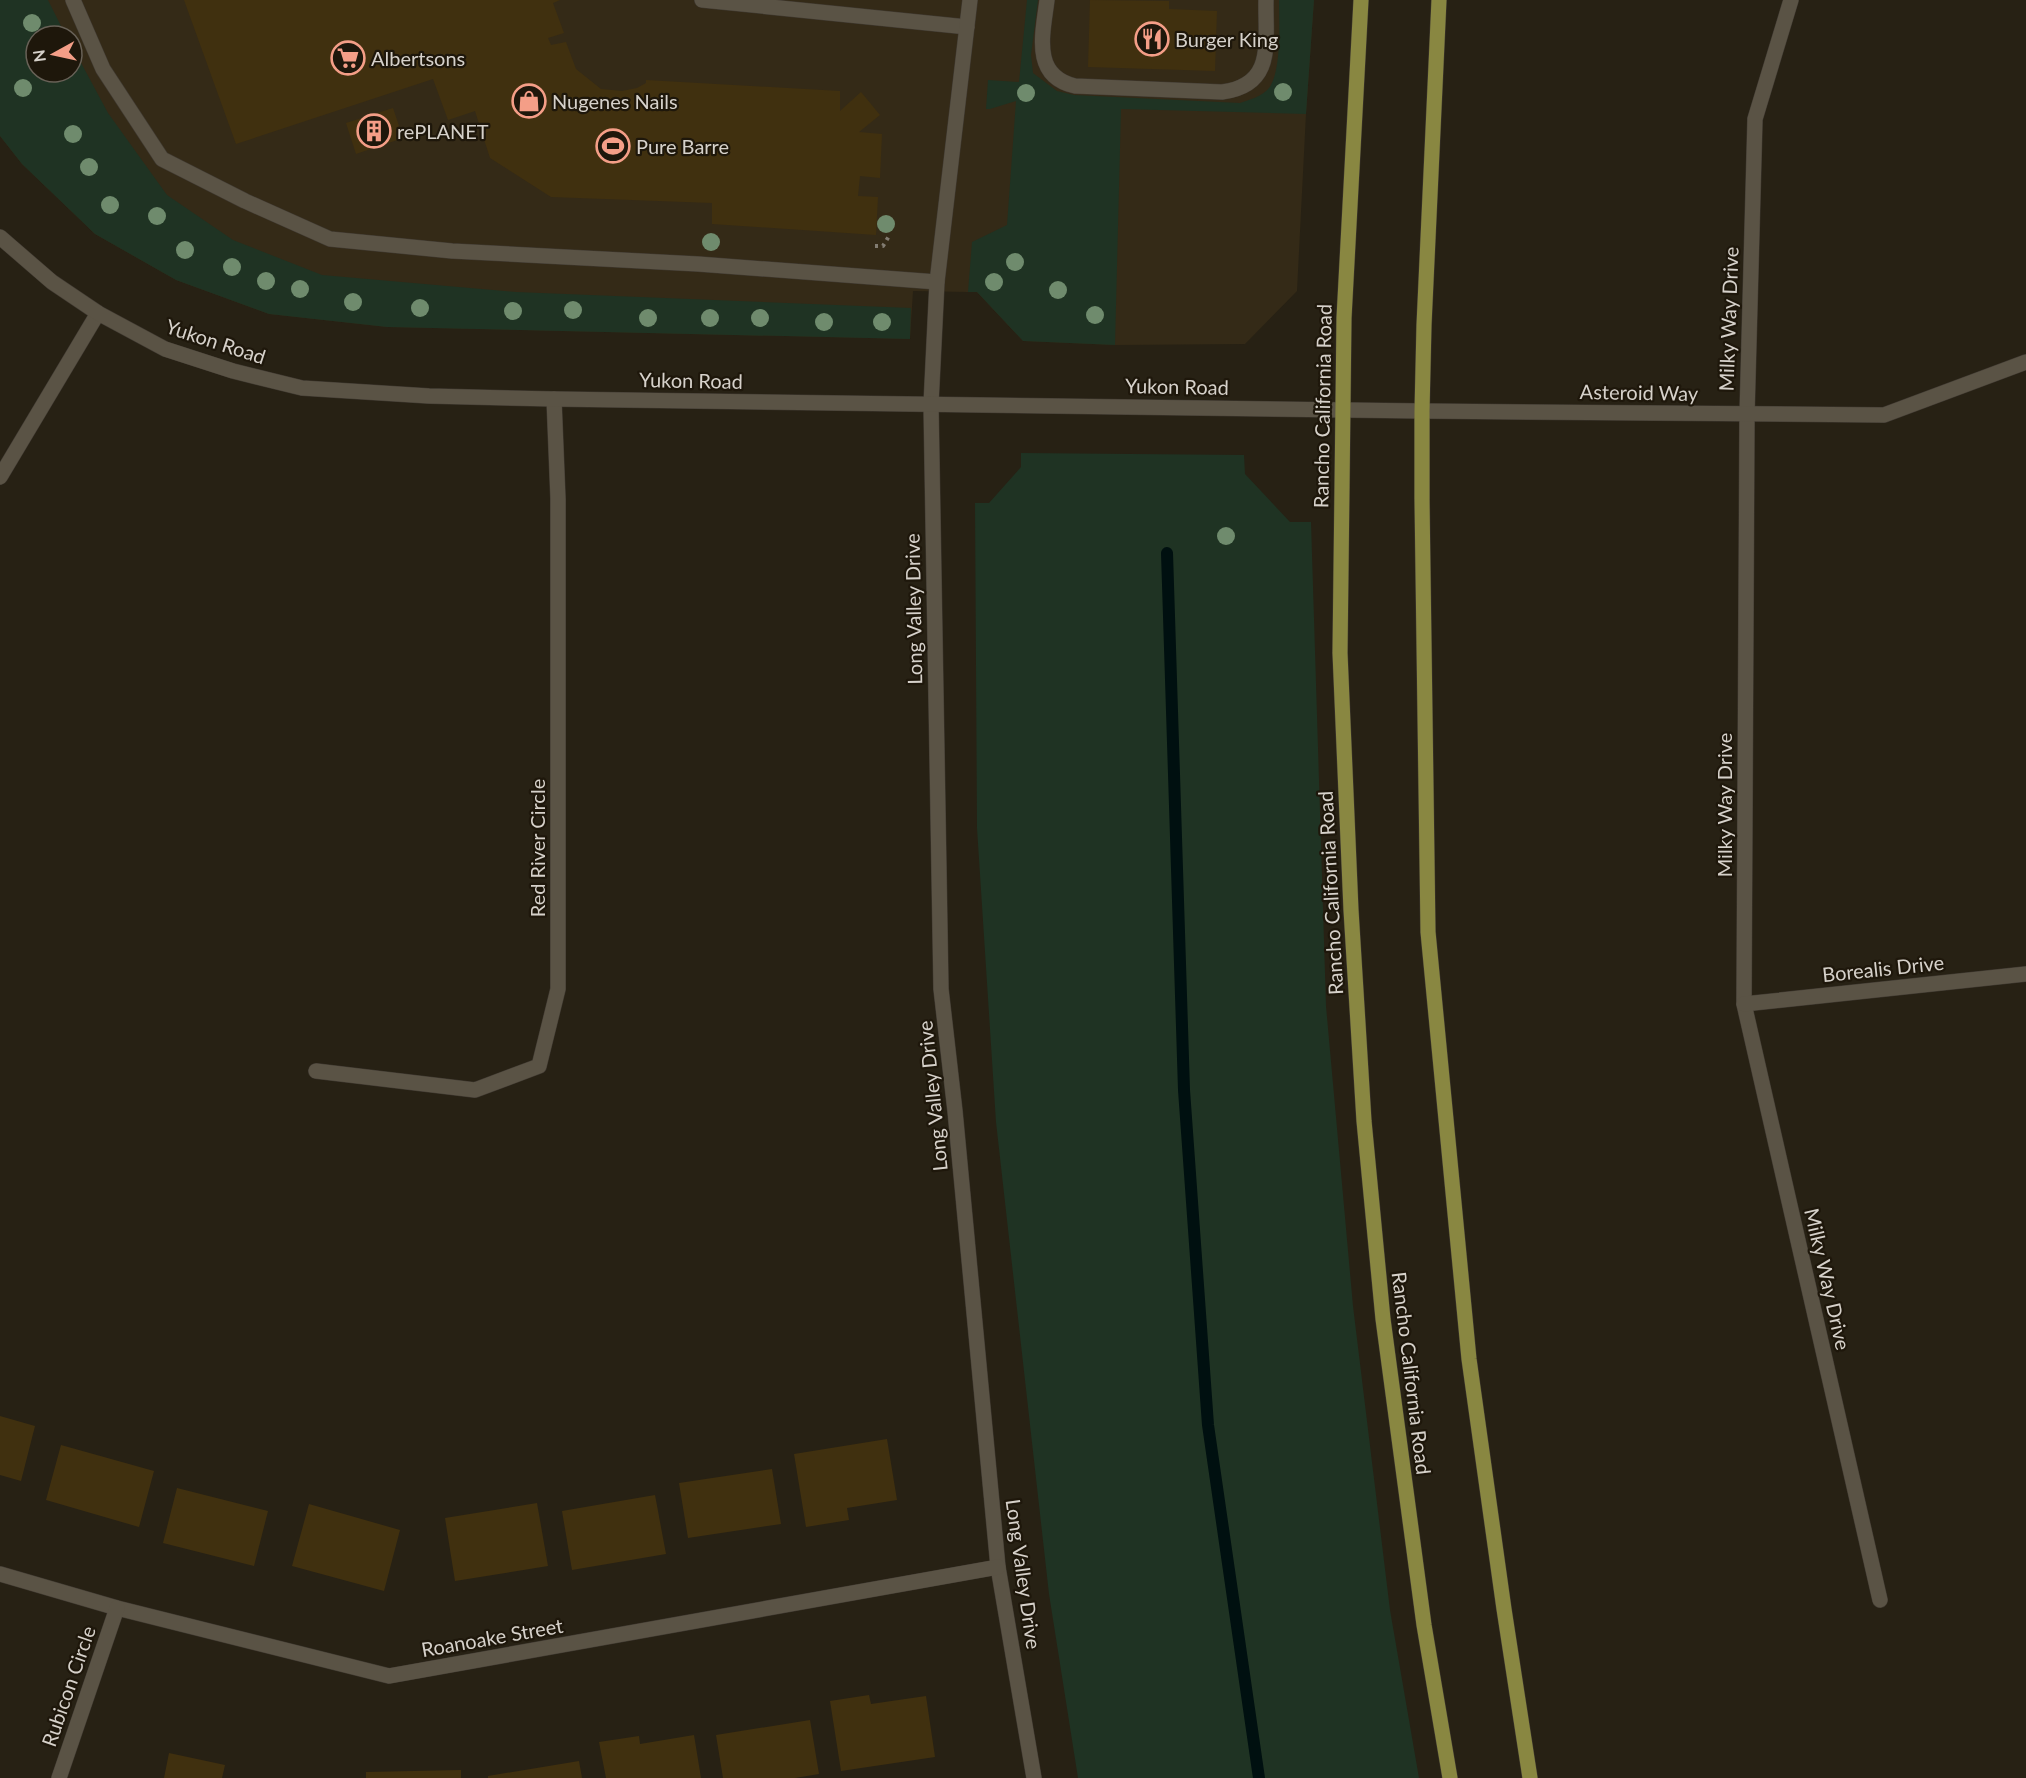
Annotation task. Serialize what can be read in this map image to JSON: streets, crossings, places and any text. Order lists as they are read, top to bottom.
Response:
{
  "streets": {
    "main road": ["Rancho California Road"],
    "street": [
      "Milky Way Drive",
      "Yukon Road",
      "Asteroid Way",
      "Long Valley Drive",
      "Red River Circle",
      "Borealis Drive",
      "Roanoake Street",
      "Rubicon Circle"
    ]
  },
  "crossings": [
    ["Milky Way Drive", "Asteroid Way"],
    ["Milky Way Drive", "Borealis Drive"],
    ["Yukon Road", "Asteroid Way"],
    ["Yukon Road", "Rancho California Road"],
    ["Yukon Road", "Long Valley Drive"],
    ["Yukon Road", "Red River Circle"],
    ["Long Valley Drive", "Roanoake Street"],
    ["Roanoake Street", "Rubicon Circle"]
  ],
  "places": {
    "restaurant": ["Burger King"],
    "supermarket": ["Albertsons"],
    "shop": ["Nugenes Nails"],
    "building": ["rePLANET"],
    "sports": ["Pure Barre"]
  },
  "north": "left"
}
